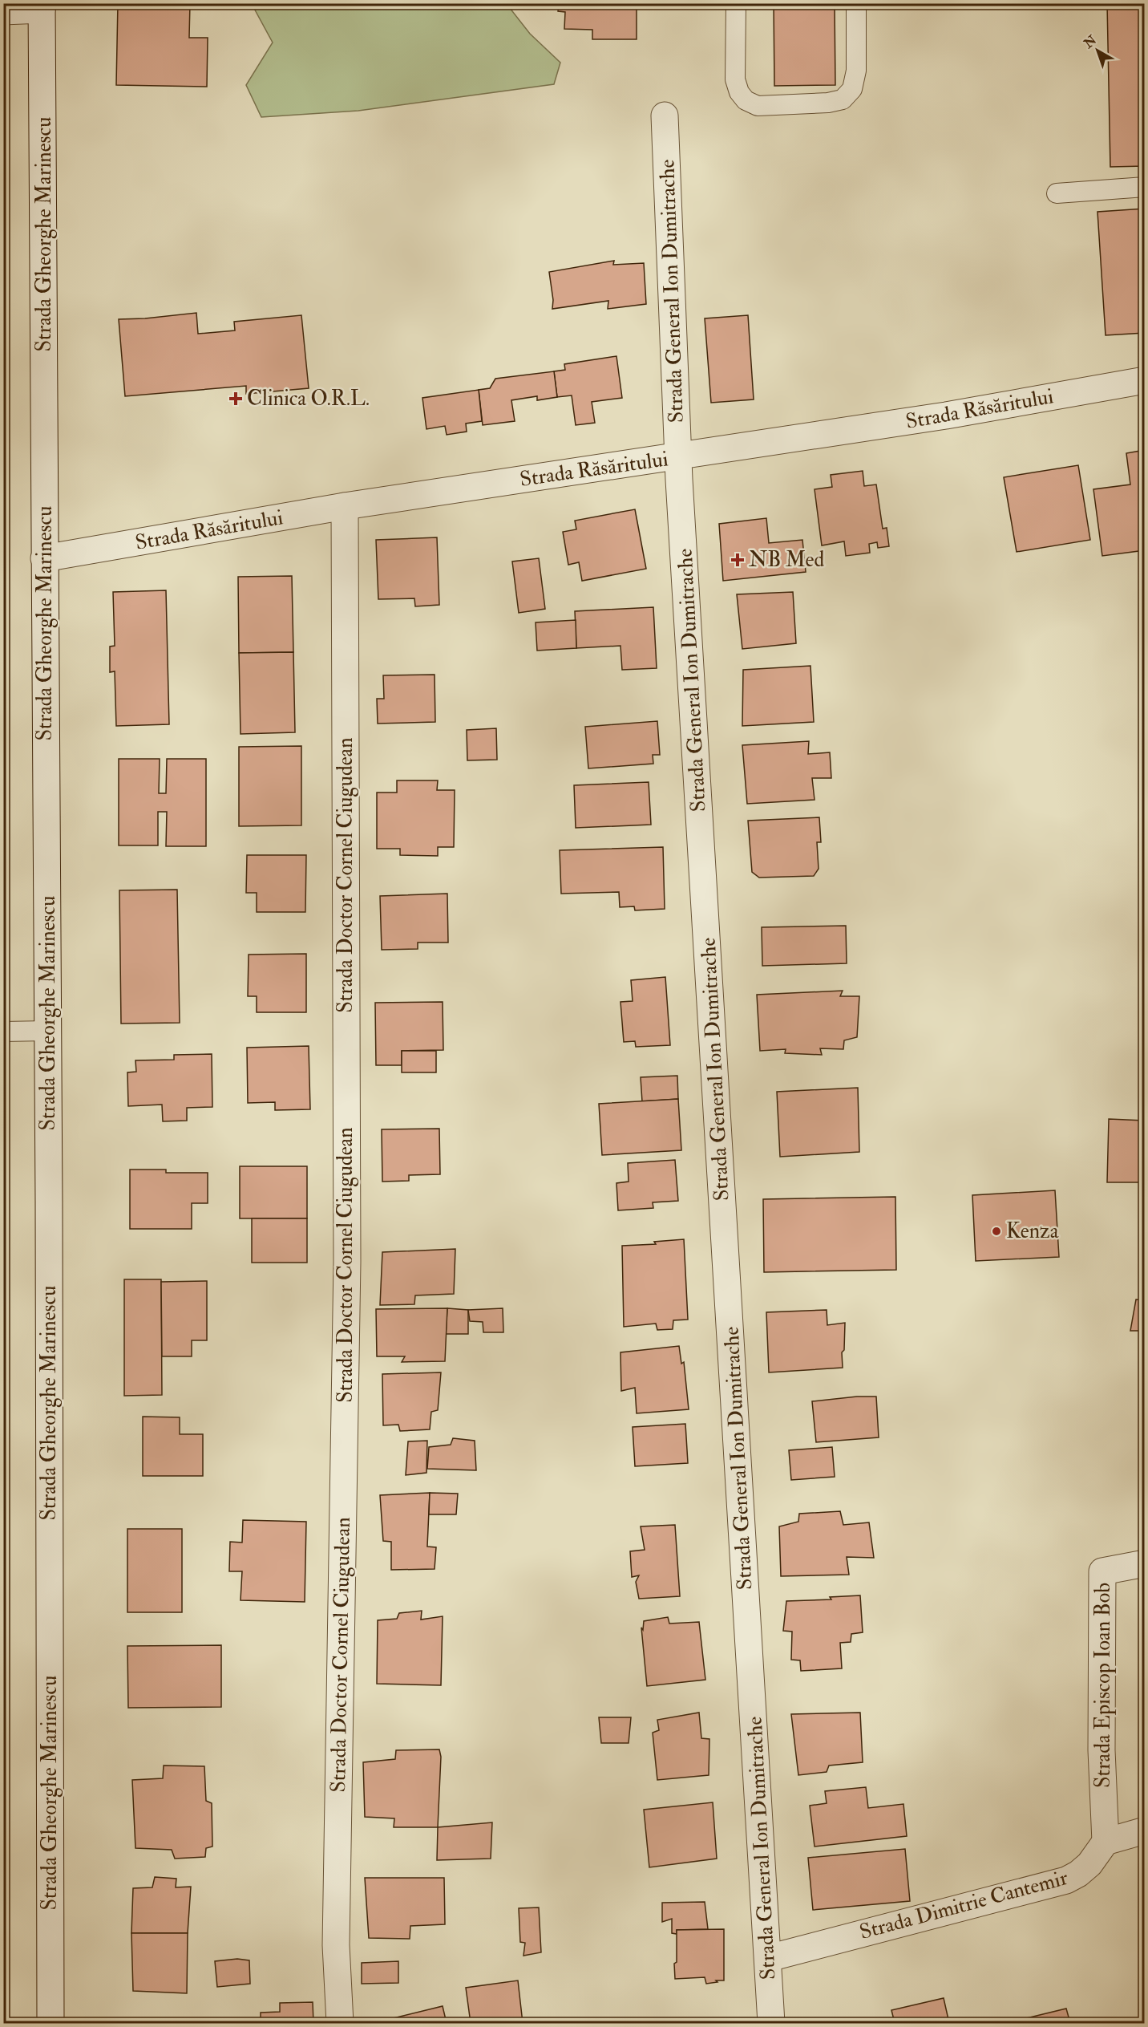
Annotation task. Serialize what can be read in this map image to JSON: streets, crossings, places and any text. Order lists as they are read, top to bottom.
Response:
{
  "streets": {
    "street": [
      "Strada Gheorghe Marinescu",
      "Strada General Ion Dumitrache",
      "Strada Răsăritului",
      "Strada Doctor Cornel Ciugudean",
      "Strada Episcop Ioan Bob",
      "Strada Dimitrie Cantemir"
    ]
  },
  "crossings": [
    ["Strada Gheorghe Marinescu", "Strada Răsăritului"],
    ["Strada General Ion Dumitrache", "Strada Răsăritului"],
    ["Strada General Ion Dumitrache", "Strada Dimitrie Cantemir"],
    ["Strada Răsăritului", "Strada Doctor Cornel Ciugudean"],
    ["Strada Episcop Ioan Bob", "Strada Dimitrie Cantemir"]
  ],
  "places": {
    "health": ["Clinica O.R.L.", "NB Med"],
    "other": ["Kenza"]
  },
  "north": "top left"
}
